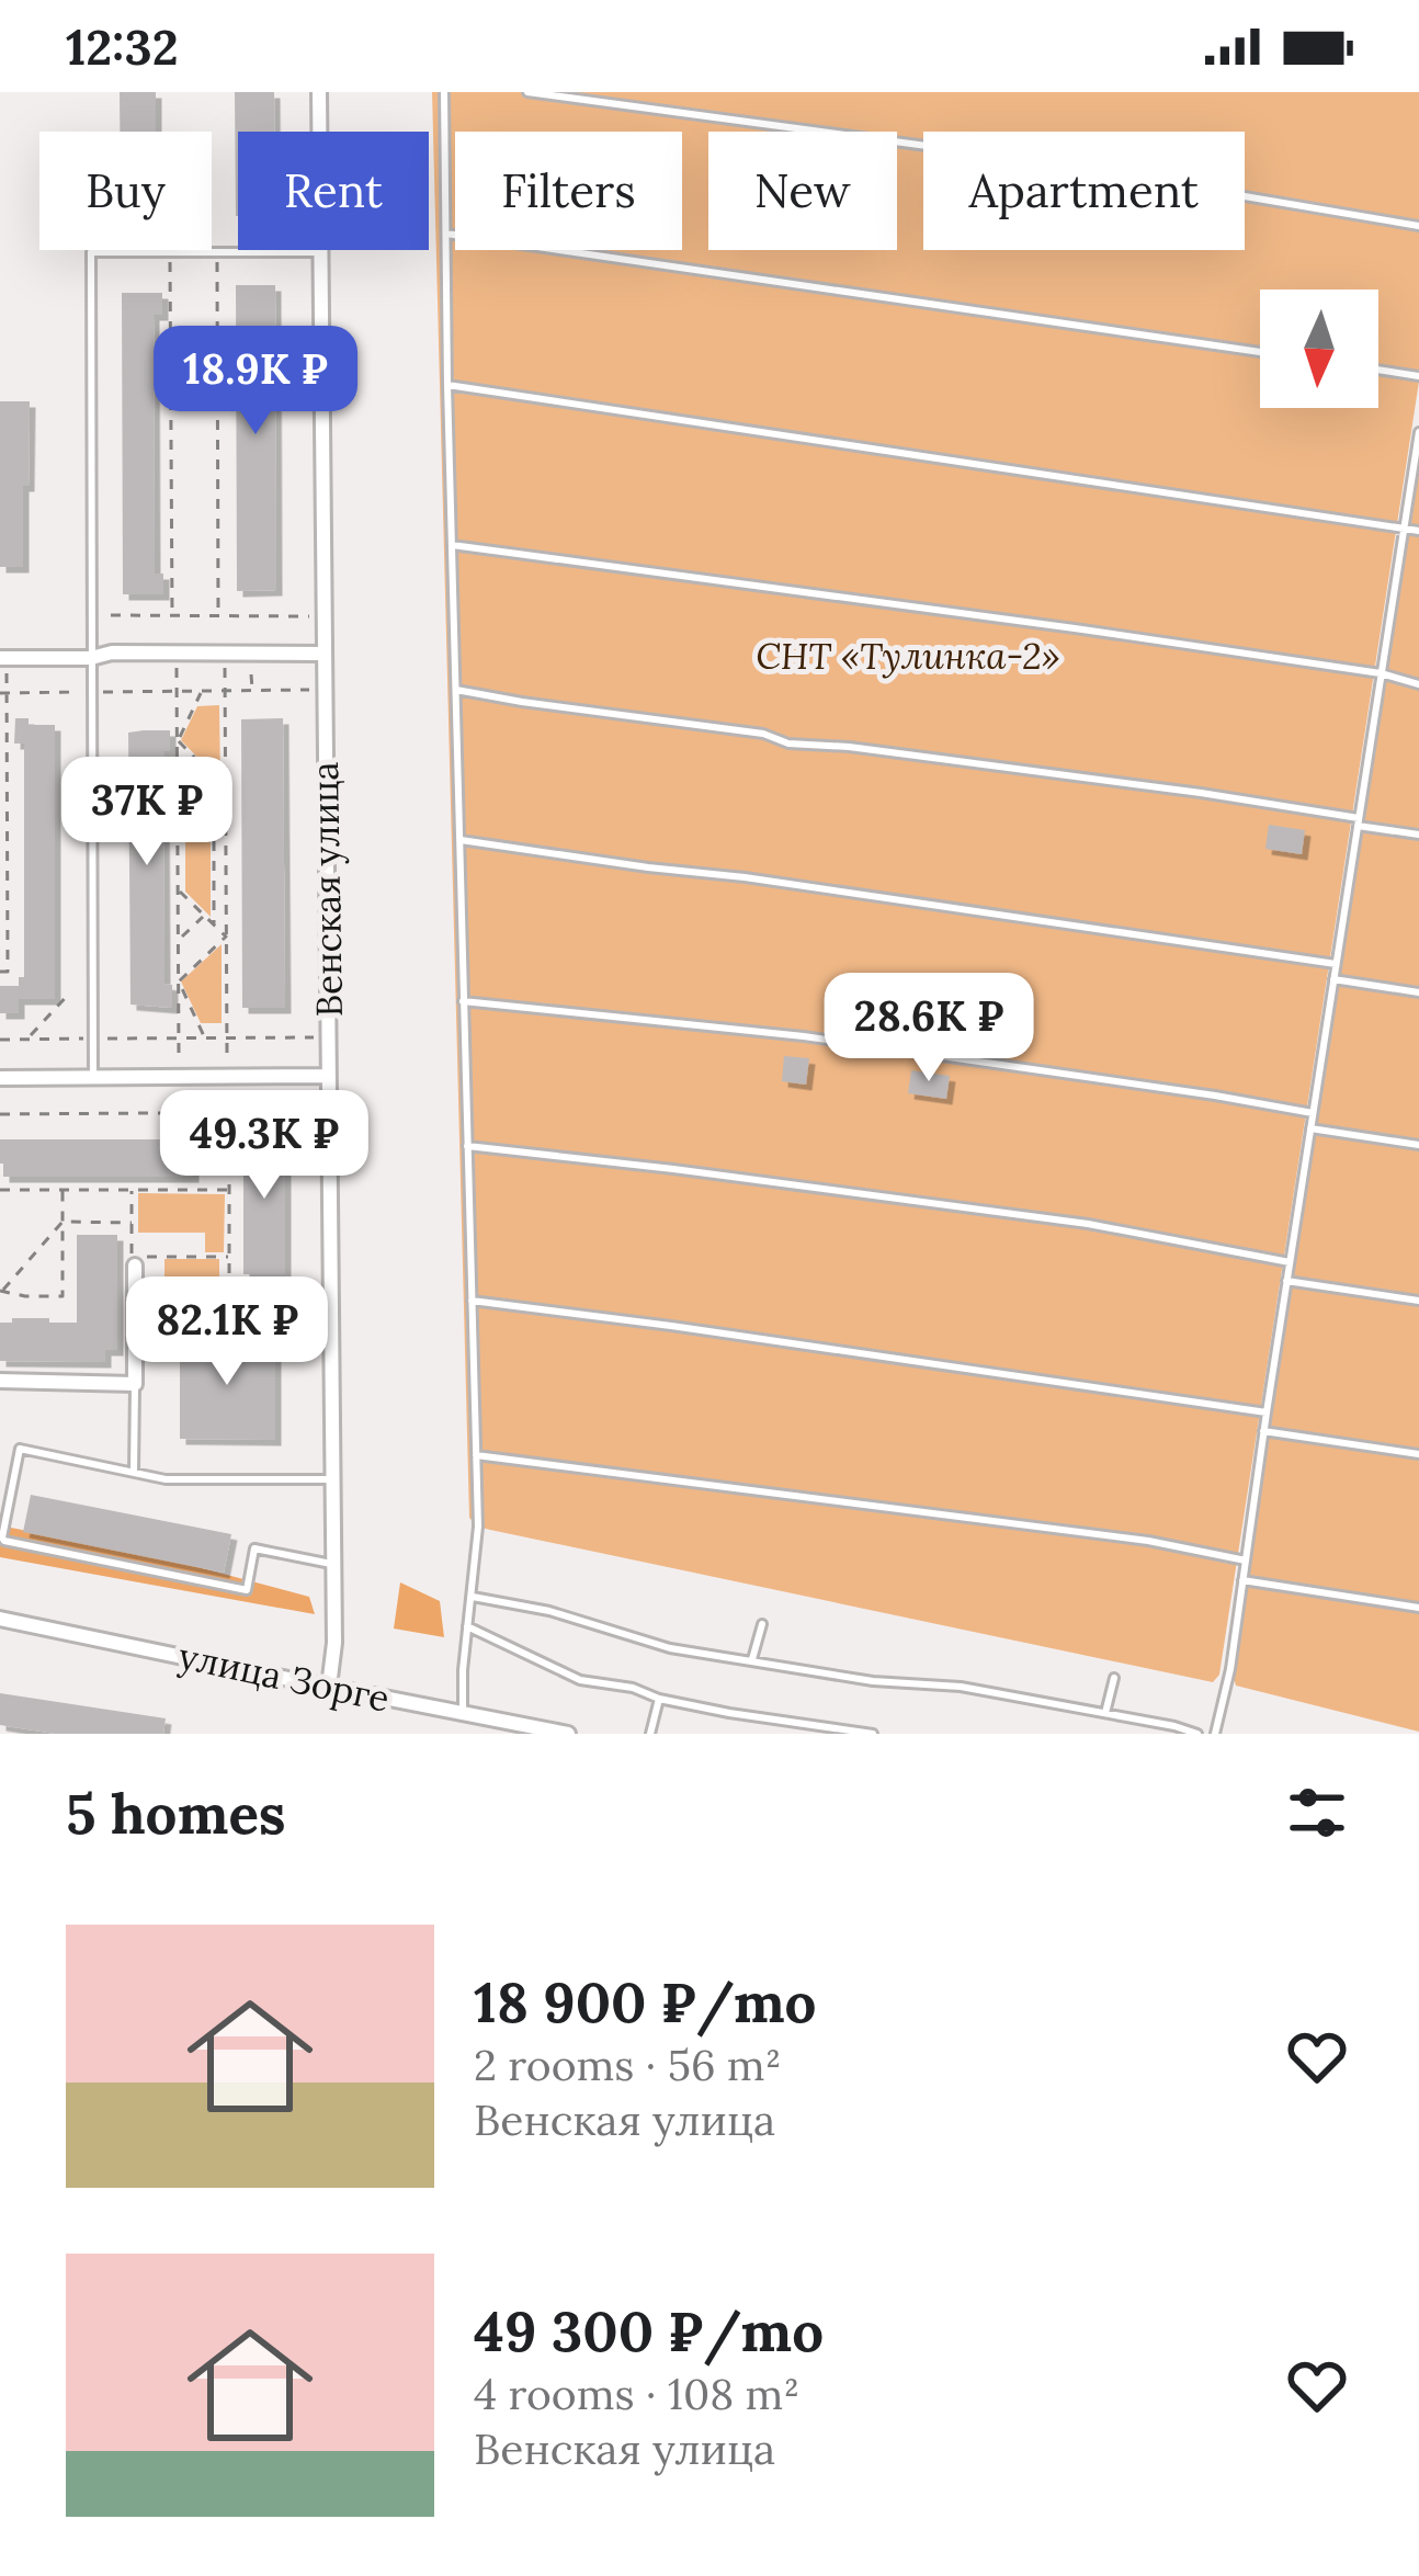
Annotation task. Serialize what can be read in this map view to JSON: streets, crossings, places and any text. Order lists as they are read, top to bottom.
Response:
{
  "streets": {
    "street": ["Венская улица", "улица Зорге"]
  },
  "crossings": [
    ["Венская улица", "улица Зорге"]
  ],
  "parks": ["СНТ «Тулинка-2»"],
  "north": "bottom",
  "page": {
    "status": "12:32",
    "chip": [
      "Buy",
      "Rent",
      "Filters",
      "New",
      "Apartment"
    ],
    "price": [
      "18.9K ₽",
      "37K ₽",
      "28.6K ₽",
      "49.3K ₽",
      "82.1K ₽"
    ],
    "heading": "5 homes",
    "list": [
      {
        "name": "18 900 ₽/mo",
        "note": "2 rooms · 56 m² · Венская улица"
      },
      {
        "name": "49 300 ₽/mo",
        "note": "4 rooms · 108 m² · Венская улица"
      }
    ]
  }
}
